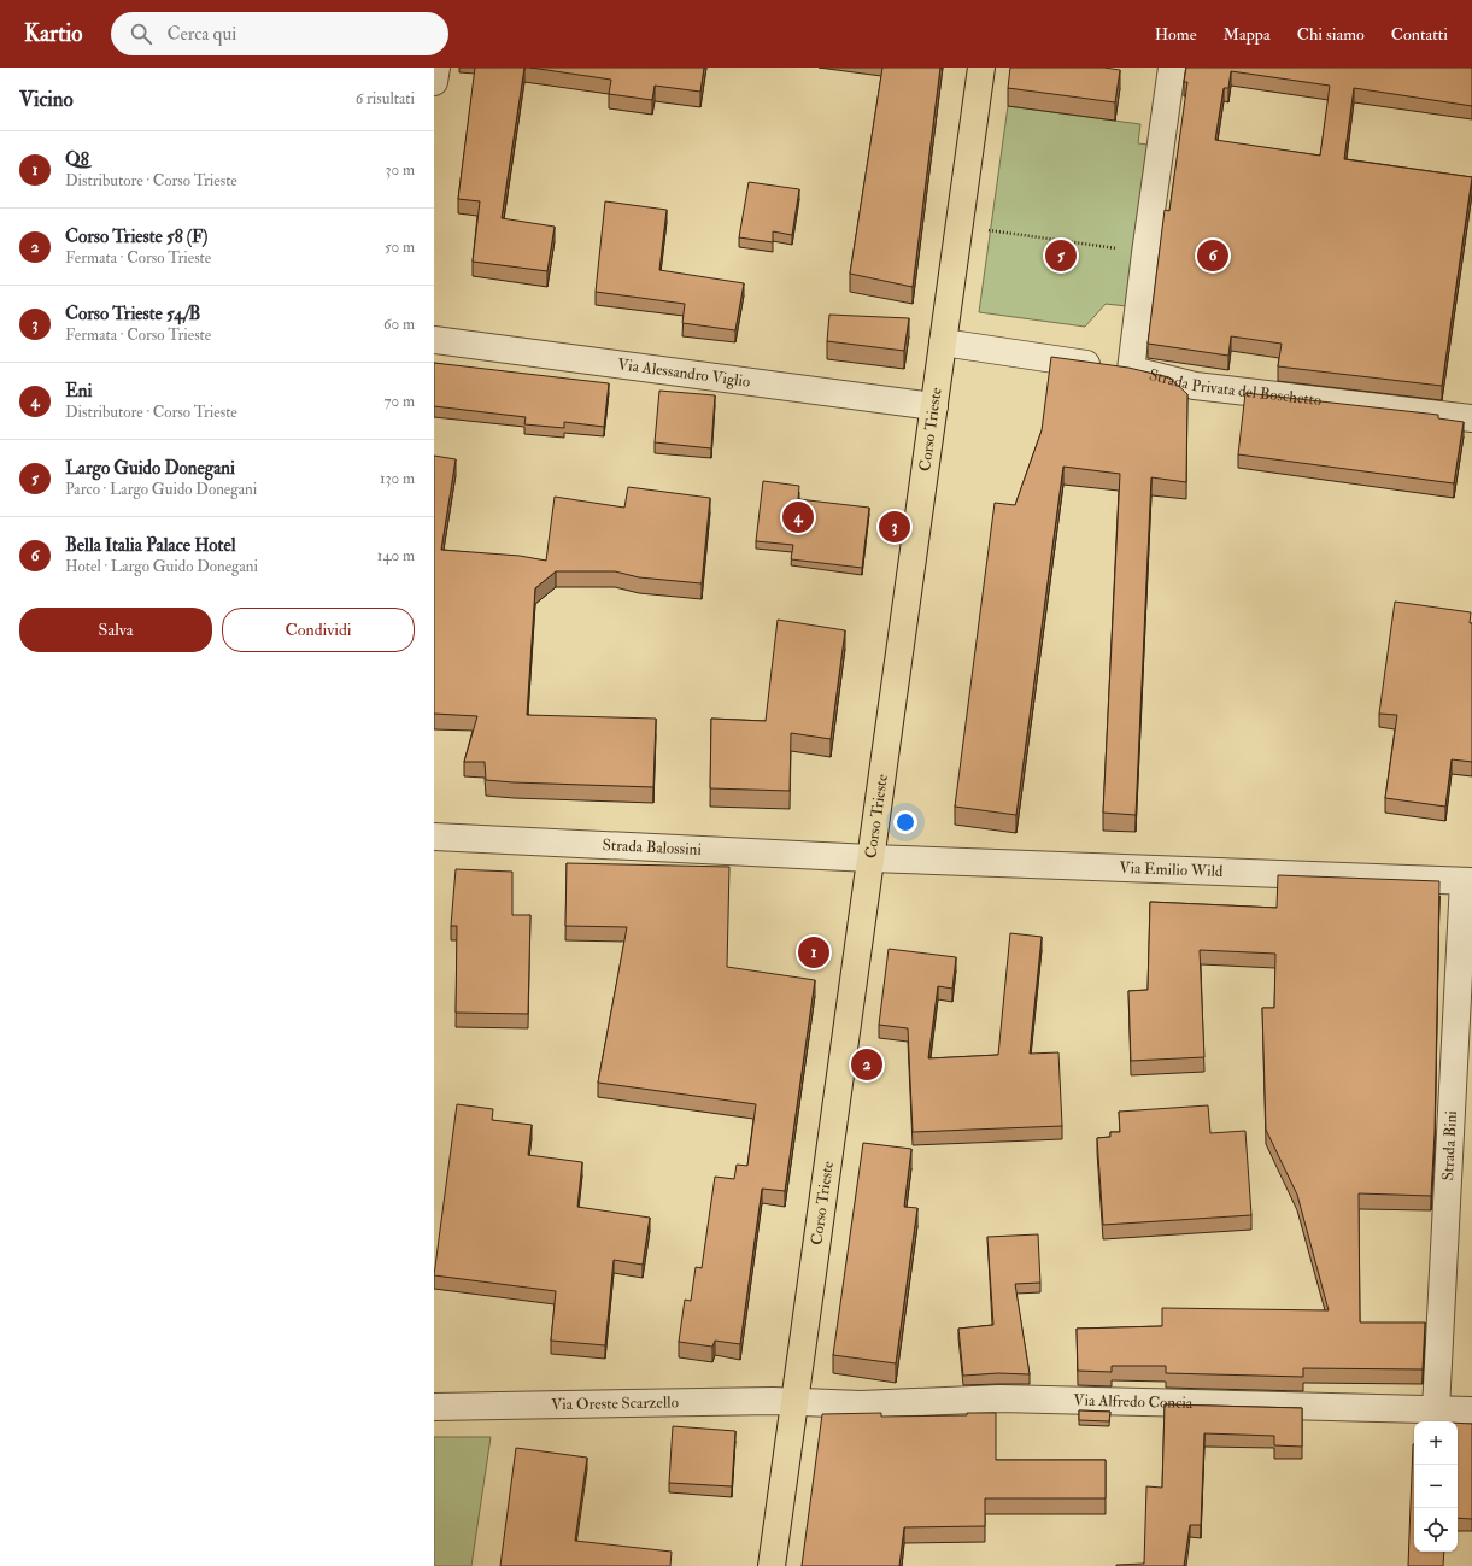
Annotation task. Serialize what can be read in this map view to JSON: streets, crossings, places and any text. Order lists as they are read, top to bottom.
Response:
{
  "streets": {
    "main road": ["Corso Trieste"],
    "street": [
      "Via Alessandro Viglio",
      "Strada Privata del Boschetto",
      "Strada Balossini",
      "Via Emilio Wild",
      "Strada Bini",
      "Via Alfredo Concia",
      "Via Oreste Scarzello"
    ]
  },
  "crossings": [
    ["Via Alessandro Viglio", "Corso Trieste"],
    ["Strada Privata del Boschetto", "Corso Trieste"],
    ["Corso Trieste", "Strada Balossini"],
    ["Corso Trieste", "Via Emilio Wild"],
    ["Corso Trieste", "Via Alfredo Concia"],
    ["Corso Trieste", "Via Oreste Scarzello"],
    ["Strada Balossini", "Via Emilio Wild"],
    ["Via Emilio Wild", "Strada Bini"],
    ["Strada Bini", "Via Alfredo Concia"],
    ["Via Alfredo Concia", "Via Oreste Scarzello"]
  ],
  "page": {
    "header": "Kartio",
    "search": "Cerca qui",
    "nav": [
      "Home",
      "Mappa",
      "Chi siamo",
      "Contatti"
    ],
    "heading": ["Vicino", "6 risultati"],
    "list": [
      {
        "mark": "1",
        "name": "Q8",
        "note": "Distributore · Corso Trieste",
        "value": "30 m"
      },
      {
        "mark": "2",
        "name": "Corso Trieste 58 (F)",
        "note": "Fermata · Corso Trieste",
        "value": "50 m"
      },
      {
        "mark": "3",
        "name": "Corso Trieste 54/B",
        "note": "Fermata · Corso Trieste",
        "value": "60 m"
      },
      {
        "mark": "4",
        "name": "Eni",
        "note": "Distributore · Corso Trieste",
        "value": "70 m"
      },
      {
        "mark": "5",
        "name": "Largo Guido Donegani",
        "note": "Parco · Largo Guido Donegani",
        "value": "130 m"
      },
      {
        "mark": "6",
        "name": "Bella Italia Palace Hotel",
        "note": "Hotel · Largo Guido Donegani",
        "value": "140 m"
      }
    ],
    "pins": [
      "5",
      "6",
      "4",
      "3",
      "1",
      "2"
    ],
    "buttons": ["Salva", "Condividi"],
    "map_buttons": ["+", "−"]
  }
}
